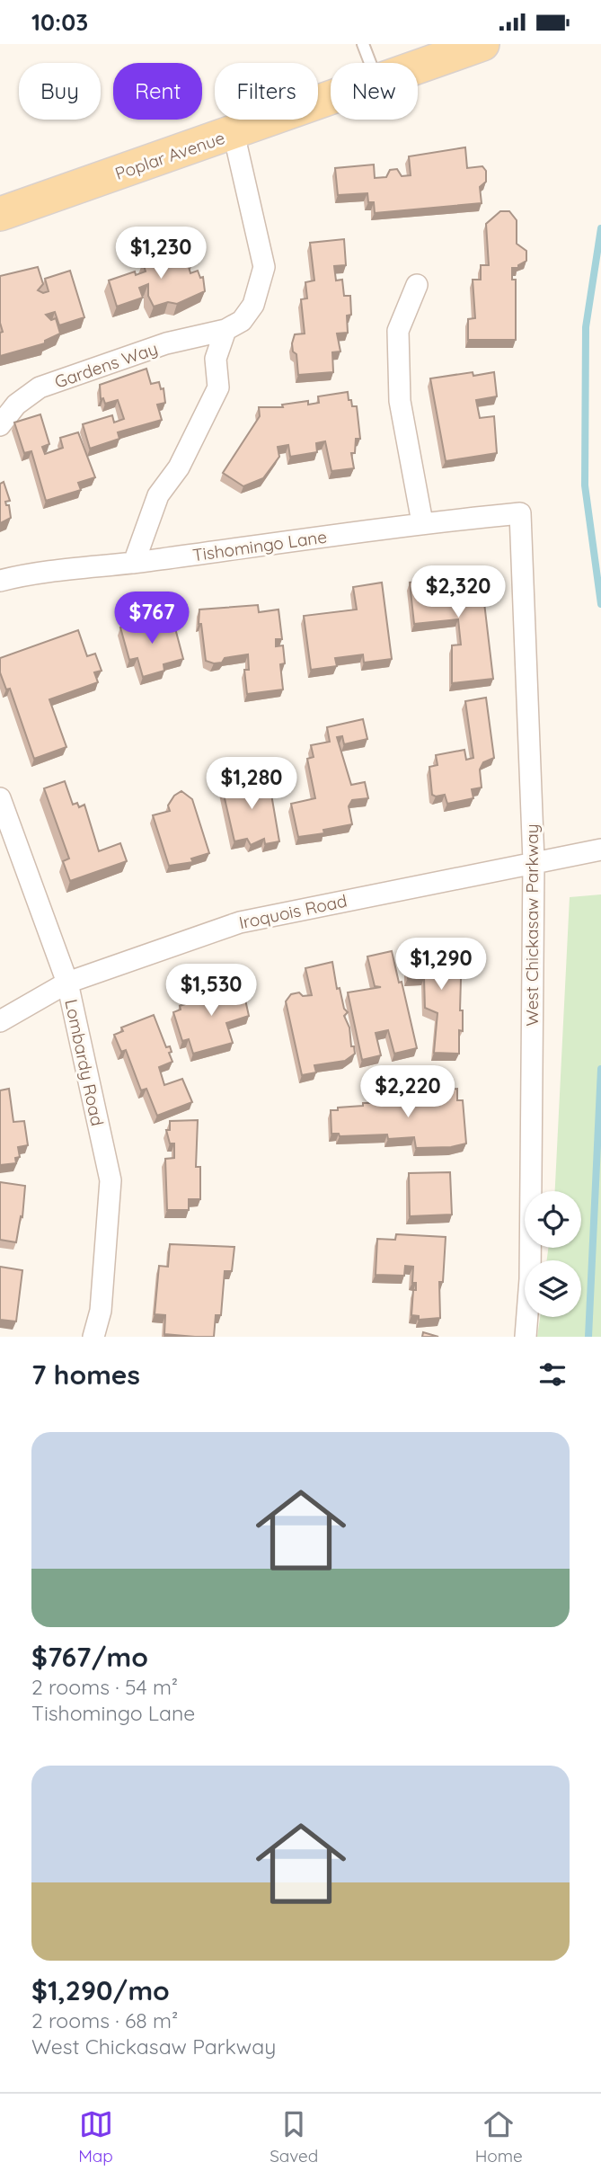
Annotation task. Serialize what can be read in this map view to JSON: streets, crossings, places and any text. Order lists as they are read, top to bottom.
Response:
{
  "streets": {
    "main road": ["Poplar Avenue"],
    "street": [
      "Gardens Way",
      "Tishomingo Lane",
      "Iroquois Road",
      "West Chickasaw Parkway",
      "Lombardy Road"
    ]
  },
  "crossings": [
    ["Tishomingo Lane", "West Chickasaw Parkway"],
    ["Iroquois Road", "West Chickasaw Parkway"],
    ["Iroquois Road", "Lombardy Road"]
  ],
  "page": {
    "status": "10:03",
    "chip": [
      "Buy",
      "Rent",
      "Filters",
      "New"
    ],
    "price": [
      "$1,230",
      "$2,320",
      "$767",
      "$1,280",
      "$1,290",
      "$1,530",
      "$2,220"
    ],
    "heading": "7 homes",
    "list": [
      {
        "name": "$767/mo",
        "note": "2 rooms · 54 m² · Tishomingo Lane"
      },
      {
        "name": "$1,290/mo",
        "note": "2 rooms · 68 m² · West Chickasaw Parkway"
      }
    ],
    "tabs": ["Map", "Saved", "Home"]
  }
}
